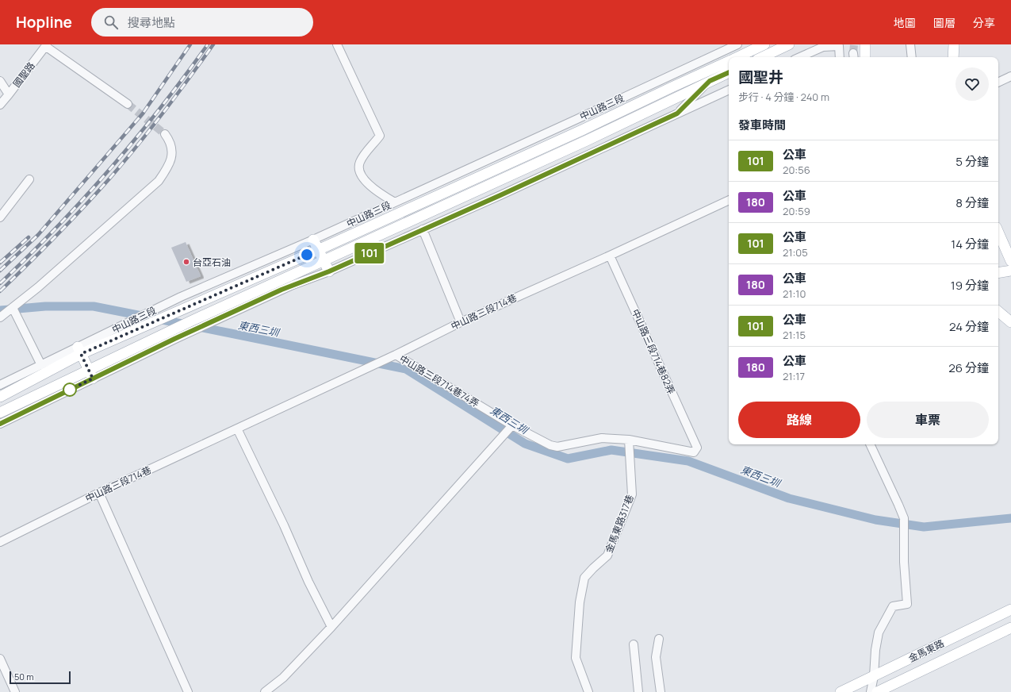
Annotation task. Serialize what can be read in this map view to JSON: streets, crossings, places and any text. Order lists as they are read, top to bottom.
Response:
{
  "streets": {
    "main road": ["中山路三段", "金馬東路"],
    "street": [
      "國聖路",
      "中山路三段714巷",
      "中山路三段714巷82弄",
      "中山路三段714巷74弄",
      "金馬東路317巷"
    ]
  },
  "crossings": [
    ["中山路三段714巷", "中山路三段714巷82弄"],
    ["中山路三段714巷", "中山路三段714巷74弄"],
    ["中山路三段714巷82弄", "中山路三段714巷74弄"],
    ["中山路三段714巷74弄", "金馬東路317巷"]
  ],
  "water": ["東西三圳"],
  "places": ["台亞石油"],
  "lines": ["bus line 101"],
  "scale_bar": "50 m",
  "page": {
    "header": "Hopline",
    "search": "搜尋地點",
    "nav": ["地圖", "圖層", "分享"],
    "on_map": "101",
    "heading": [
      ["國聖井", "步行 · 4 分鐘 · 240 m"],
      "發車時間"
    ],
    "list": [
      {
        "mark": "101",
        "name": "公車",
        "note": "20:56",
        "value": "5 分鐘"
      },
      {
        "mark": "180",
        "name": "公車",
        "note": "20:59",
        "value": "8 分鐘"
      },
      {
        "mark": "101",
        "name": "公車",
        "note": "21:05",
        "value": "14 分鐘"
      },
      {
        "mark": "180",
        "name": "公車",
        "note": "21:10",
        "value": "19 分鐘"
      },
      {
        "mark": "101",
        "name": "公車",
        "note": "21:15",
        "value": "24 分鐘"
      },
      {
        "mark": "180",
        "name": "公車",
        "note": "21:17",
        "value": "26 分鐘"
      }
    ],
    "buttons": ["路線", "車票"],
    "scale": "50 m"
  }
}
